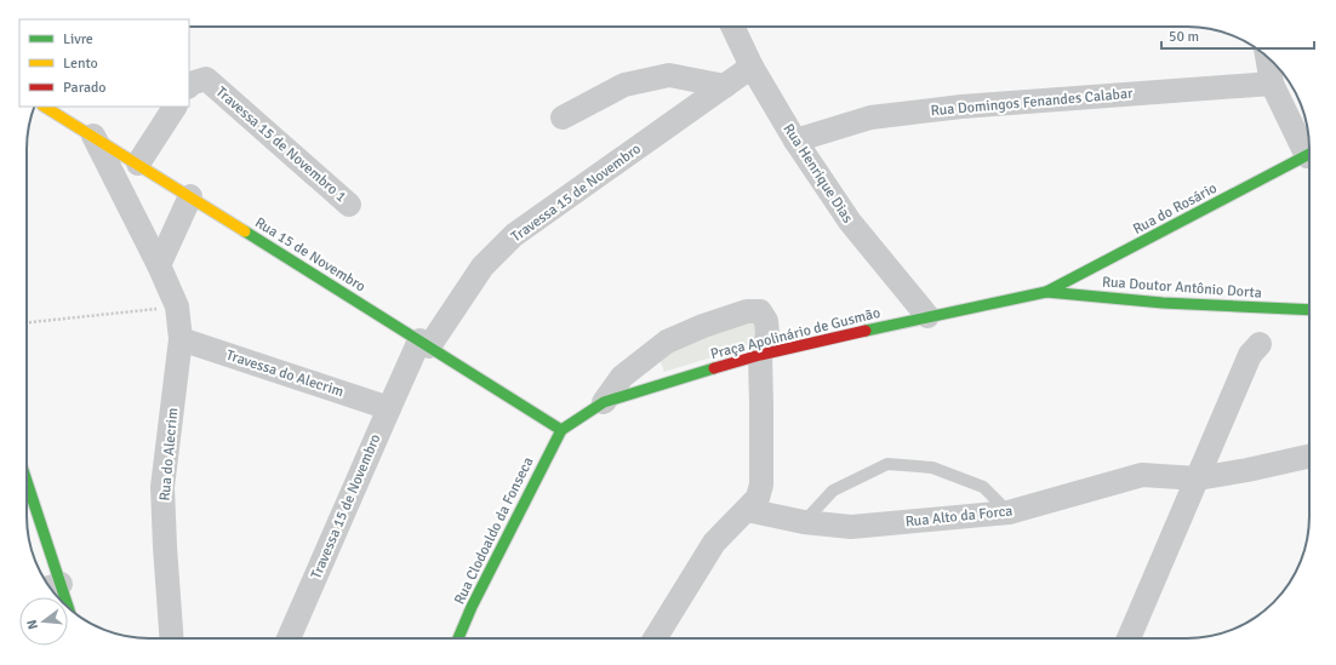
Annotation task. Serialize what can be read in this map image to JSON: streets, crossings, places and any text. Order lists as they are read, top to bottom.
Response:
{
  "streets": {
    "street": [
      "Rua Domingos Fenandes Calabar",
      "Travessa 15 de Novembro 1",
      "Rua Henrique Dias",
      "Travessa 15 de Novembro",
      "Rua do Rosário",
      "Rua 15 de Novembro",
      "Rua Doutor Antônio Dorta",
      "Praça Apolinário de Gusmão",
      "Travessa do Alecrim",
      "Rua do Alecrim",
      "Rua Alto da Forca",
      "Rua Clodoaldo da Fonseca"
    ]
  },
  "crossings": [
    ["Rua Domingos Fenandes Calabar", "Rua Henrique Dias"],
    ["Rua Henrique Dias", "Travessa 15 de Novembro"],
    ["Rua Henrique Dias", "Praça Apolinário de Gusmão"],
    ["Travessa 15 de Novembro", "Rua 15 de Novembro"],
    ["Travessa 15 de Novembro", "Travessa do Alecrim"],
    ["Rua do Rosário", "Rua Doutor Antônio Dorta"],
    ["Rua do Rosário", "Praça Apolinário de Gusmão"],
    ["Rua 15 de Novembro", "Praça Apolinário de Gusmão"],
    ["Rua 15 de Novembro", "Rua do Alecrim"],
    ["Rua 15 de Novembro", "Rua Clodoaldo da Fonseca"],
    ["Rua Doutor Antônio Dorta", "Praça Apolinário de Gusmão"],
    ["Praça Apolinário de Gusmão", "Rua Clodoaldo da Fonseca"],
    ["Travessa do Alecrim", "Rua do Alecrim"]
  ],
  "legend": ["Livre", "Lento", "Parado"],
  "scale_bar": "50 m",
  "north": "left"
}
